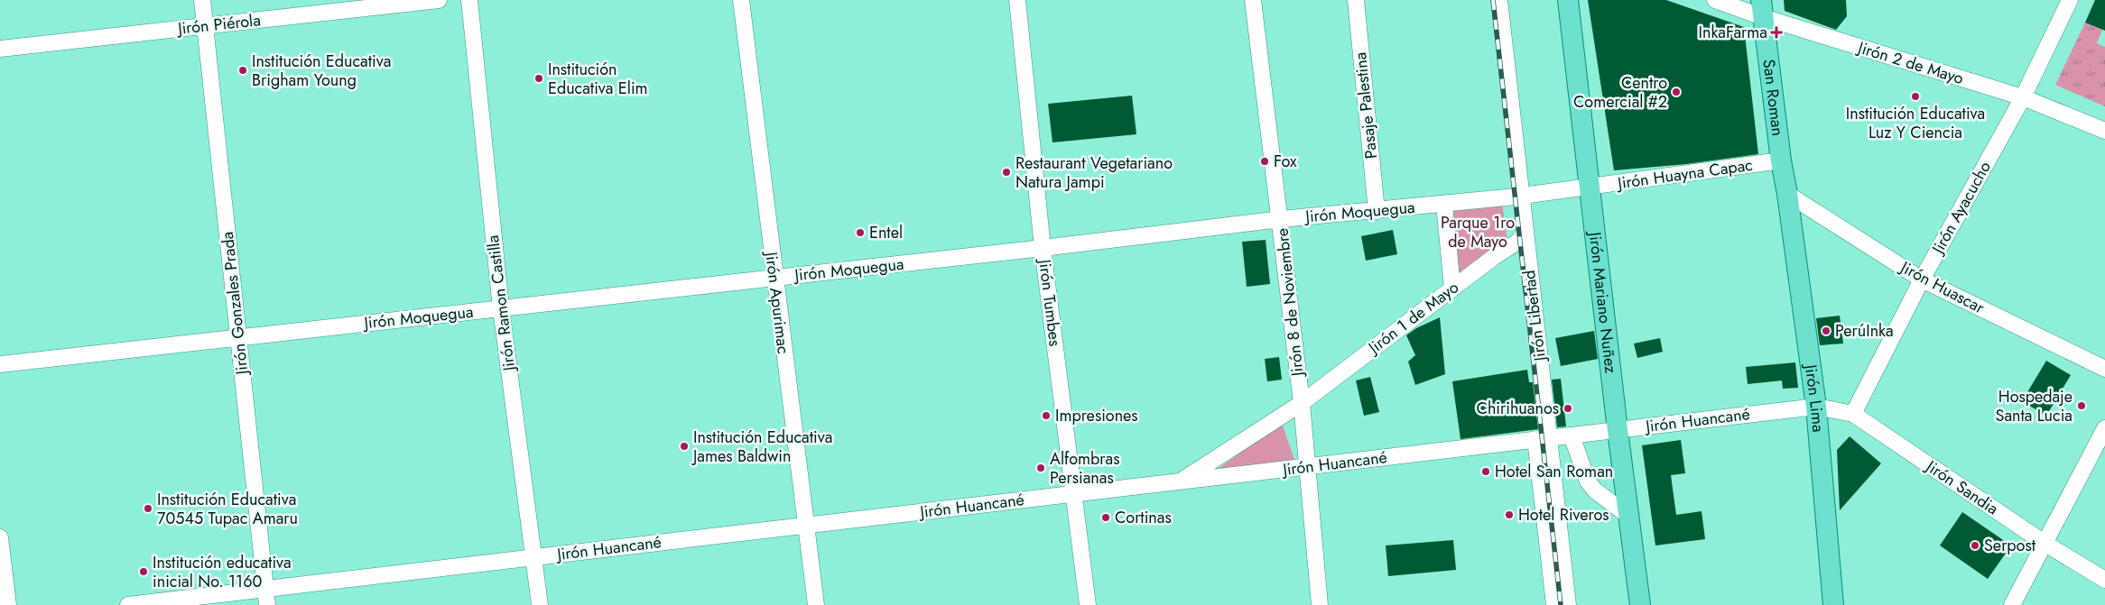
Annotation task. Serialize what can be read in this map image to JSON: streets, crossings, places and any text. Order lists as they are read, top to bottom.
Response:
{
  "streets": {
    "main road": ["San Roman", "Jirón Mariano Nuñez", "Jirón Lima"],
    "street": [
      "Jirón Piérola",
      "Jirón 2 de Mayo",
      "Pasaje Palestina",
      "Jirón Huayna Capac",
      "Jirón Ayacucho",
      "Jirón Moquegua",
      "Jirón Huascar",
      "Jirón 8 de Noviembre",
      "Jirón Gonzales Prada",
      "Jirón Ramon Castilla",
      "Jirón Apurimac",
      "Jirón Tumbes",
      "Jirón Libertad",
      "Jirón 1 de Mayo",
      "Jirón Huancané",
      "Jirón Sandia"
    ]
  },
  "crossings": [
    ["Jirón Piérola", "Jirón Gonzales Prada"],
    ["Jirón 2 de Mayo", "San Roman"],
    ["Jirón 2 de Mayo", "Jirón Ayacucho"],
    ["San Roman", "Jirón Huayna Capac"],
    ["San Roman", "Jirón Huascar"],
    ["San Roman", "Jirón Lima"],
    ["Pasaje Palestina", "Jirón Moquegua"],
    ["Jirón Huayna Capac", "Jirón Moquegua"],
    ["Jirón Huayna Capac", "Jirón Mariano Nuñez"],
    ["Jirón Ayacucho", "Jirón Huascar"],
    ["Jirón Ayacucho", "Jirón Sandia"],
    ["Jirón Moquegua", "Jirón 8 de Noviembre"],
    ["Jirón Moquegua", "Jirón Gonzales Prada"],
    ["Jirón Moquegua", "Jirón Ramon Castilla"],
    ["Jirón Moquegua", "Jirón Apurimac"],
    ["Jirón Moquegua", "Jirón Tumbes"],
    ["Jirón Moquegua", "Jirón Mariano Nuñez"],
    ["Jirón Moquegua", "Jirón Libertad"],
    ["Jirón Huascar", "Jirón Lima"],
    ["Jirón 8 de Noviembre", "Jirón 1 de Mayo"],
    ["Jirón 8 de Noviembre", "Jirón Huancané"],
    ["Jirón Gonzales Prada", "Jirón Huancané"],
    ["Jirón Ramon Castilla", "Jirón Huancané"],
    ["Jirón Apurimac", "Jirón Huancané"],
    ["Jirón Tumbes", "Jirón Huancané"],
    ["Jirón Mariano Nuñez", "Jirón Huancané"],
    ["Jirón Libertad", "Jirón 1 de Mayo"],
    ["Jirón Libertad", "Jirón Huancané"],
    ["Jirón 1 de Mayo", "Jirón Huancané"],
    ["Jirón Lima", "Jirón Huancané"],
    ["Jirón Lima", "Jirón Sandia"],
    ["Jirón Huancané", "Jirón Sandia"]
  ],
  "parks": ["Parque 1ro de Mayo"],
  "places": {
    "health": ["InkaFarma"],
    "other": [
      "Institución Educativa Brigham Young",
      "Institución Educativa Elim",
      "Centro Comercial #2",
      "Institución Educativa Luz Y Ciencia",
      "Fox",
      "Restaurant Vegetariano Natura Jampi",
      "Entel",
      "PerúInka",
      "Hospedaje Santa Lucia",
      "Chirihuanos",
      "Impresiones",
      "Institución Educativa James Baldwin",
      "Alfombras Persianas",
      "Hotel San Roman",
      "Institución Educativa 70545 Tupac Amaru",
      "Hotel Riveros",
      "Cortinas",
      "Serpost",
      "Institución educativa inicial No. 1160"
    ]
  }
}
